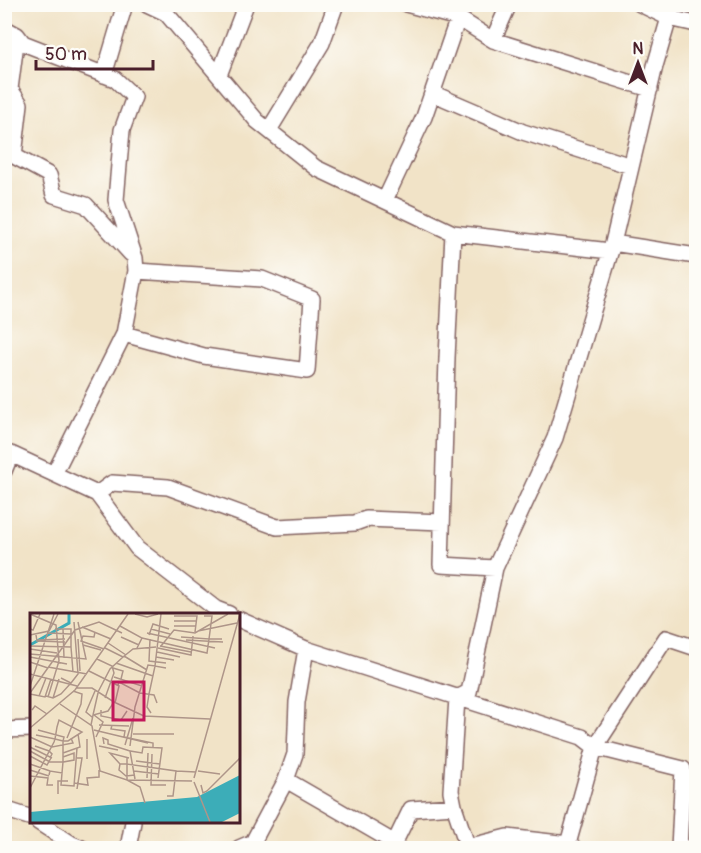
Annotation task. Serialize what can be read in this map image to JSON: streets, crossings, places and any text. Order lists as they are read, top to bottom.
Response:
{
  "scale_bar": "50 m",
  "north": "top"
}
